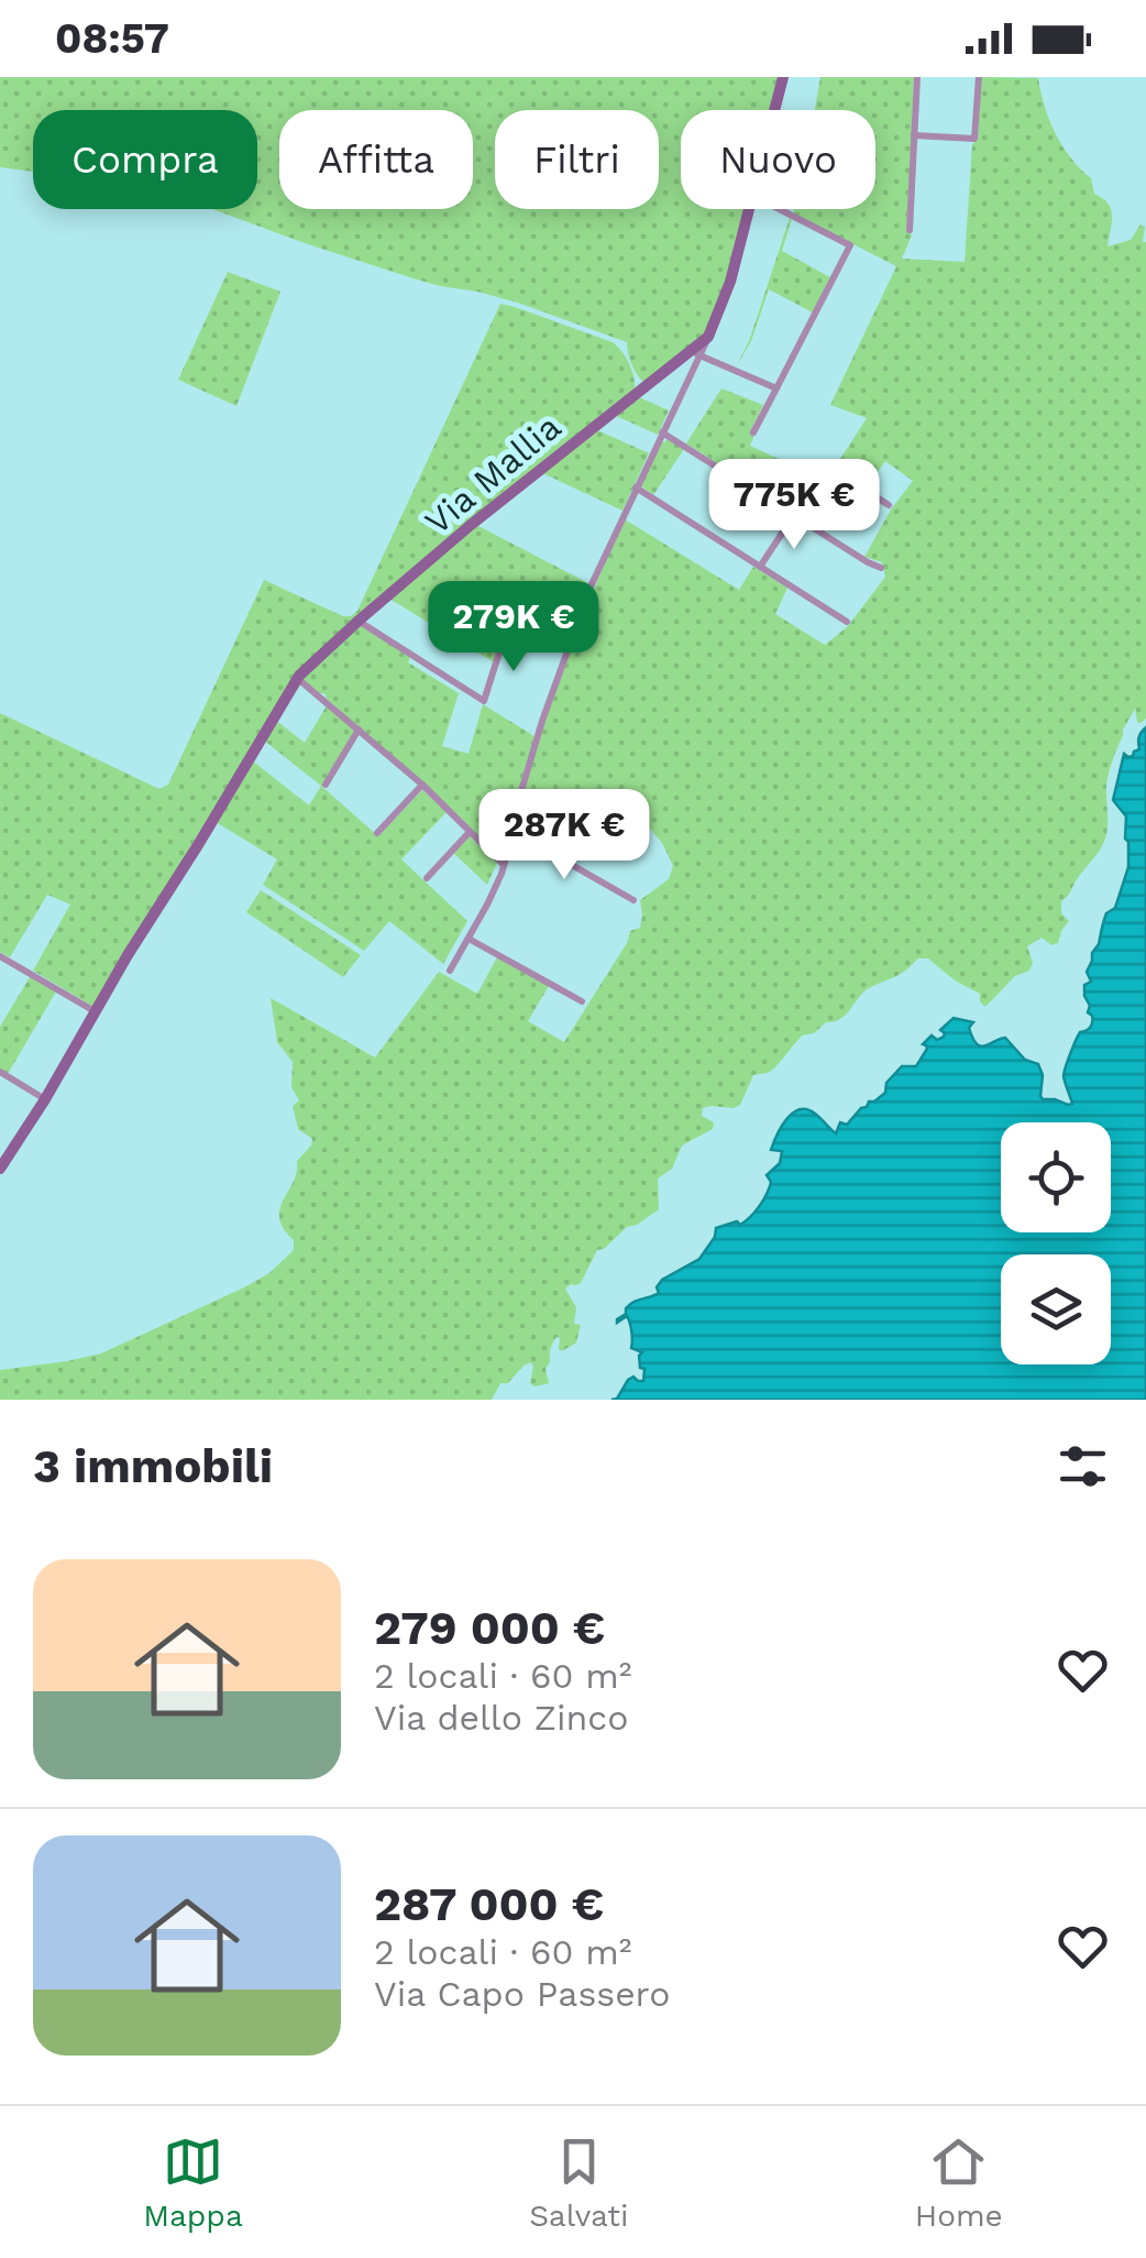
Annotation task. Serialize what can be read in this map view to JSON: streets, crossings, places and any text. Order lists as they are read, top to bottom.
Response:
{
  "streets": {
    "street": ["Via Mallia"]
  },
  "page": {
    "status": "08:57",
    "chip": [
      "Compra",
      "Affitta",
      "Filtri",
      "Nuovo"
    ],
    "price": ["775K €", "279K €", "287K €"],
    "heading": "3 immobili",
    "list": [
      {
        "name": "279 000 €",
        "note": "2 locali · 60 m² · Via dello Zinco"
      },
      {
        "name": "287 000 €",
        "note": "2 locali · 60 m² · Via Capo Passero"
      }
    ],
    "tabs": ["Mappa", "Salvati", "Home"]
  }
}
